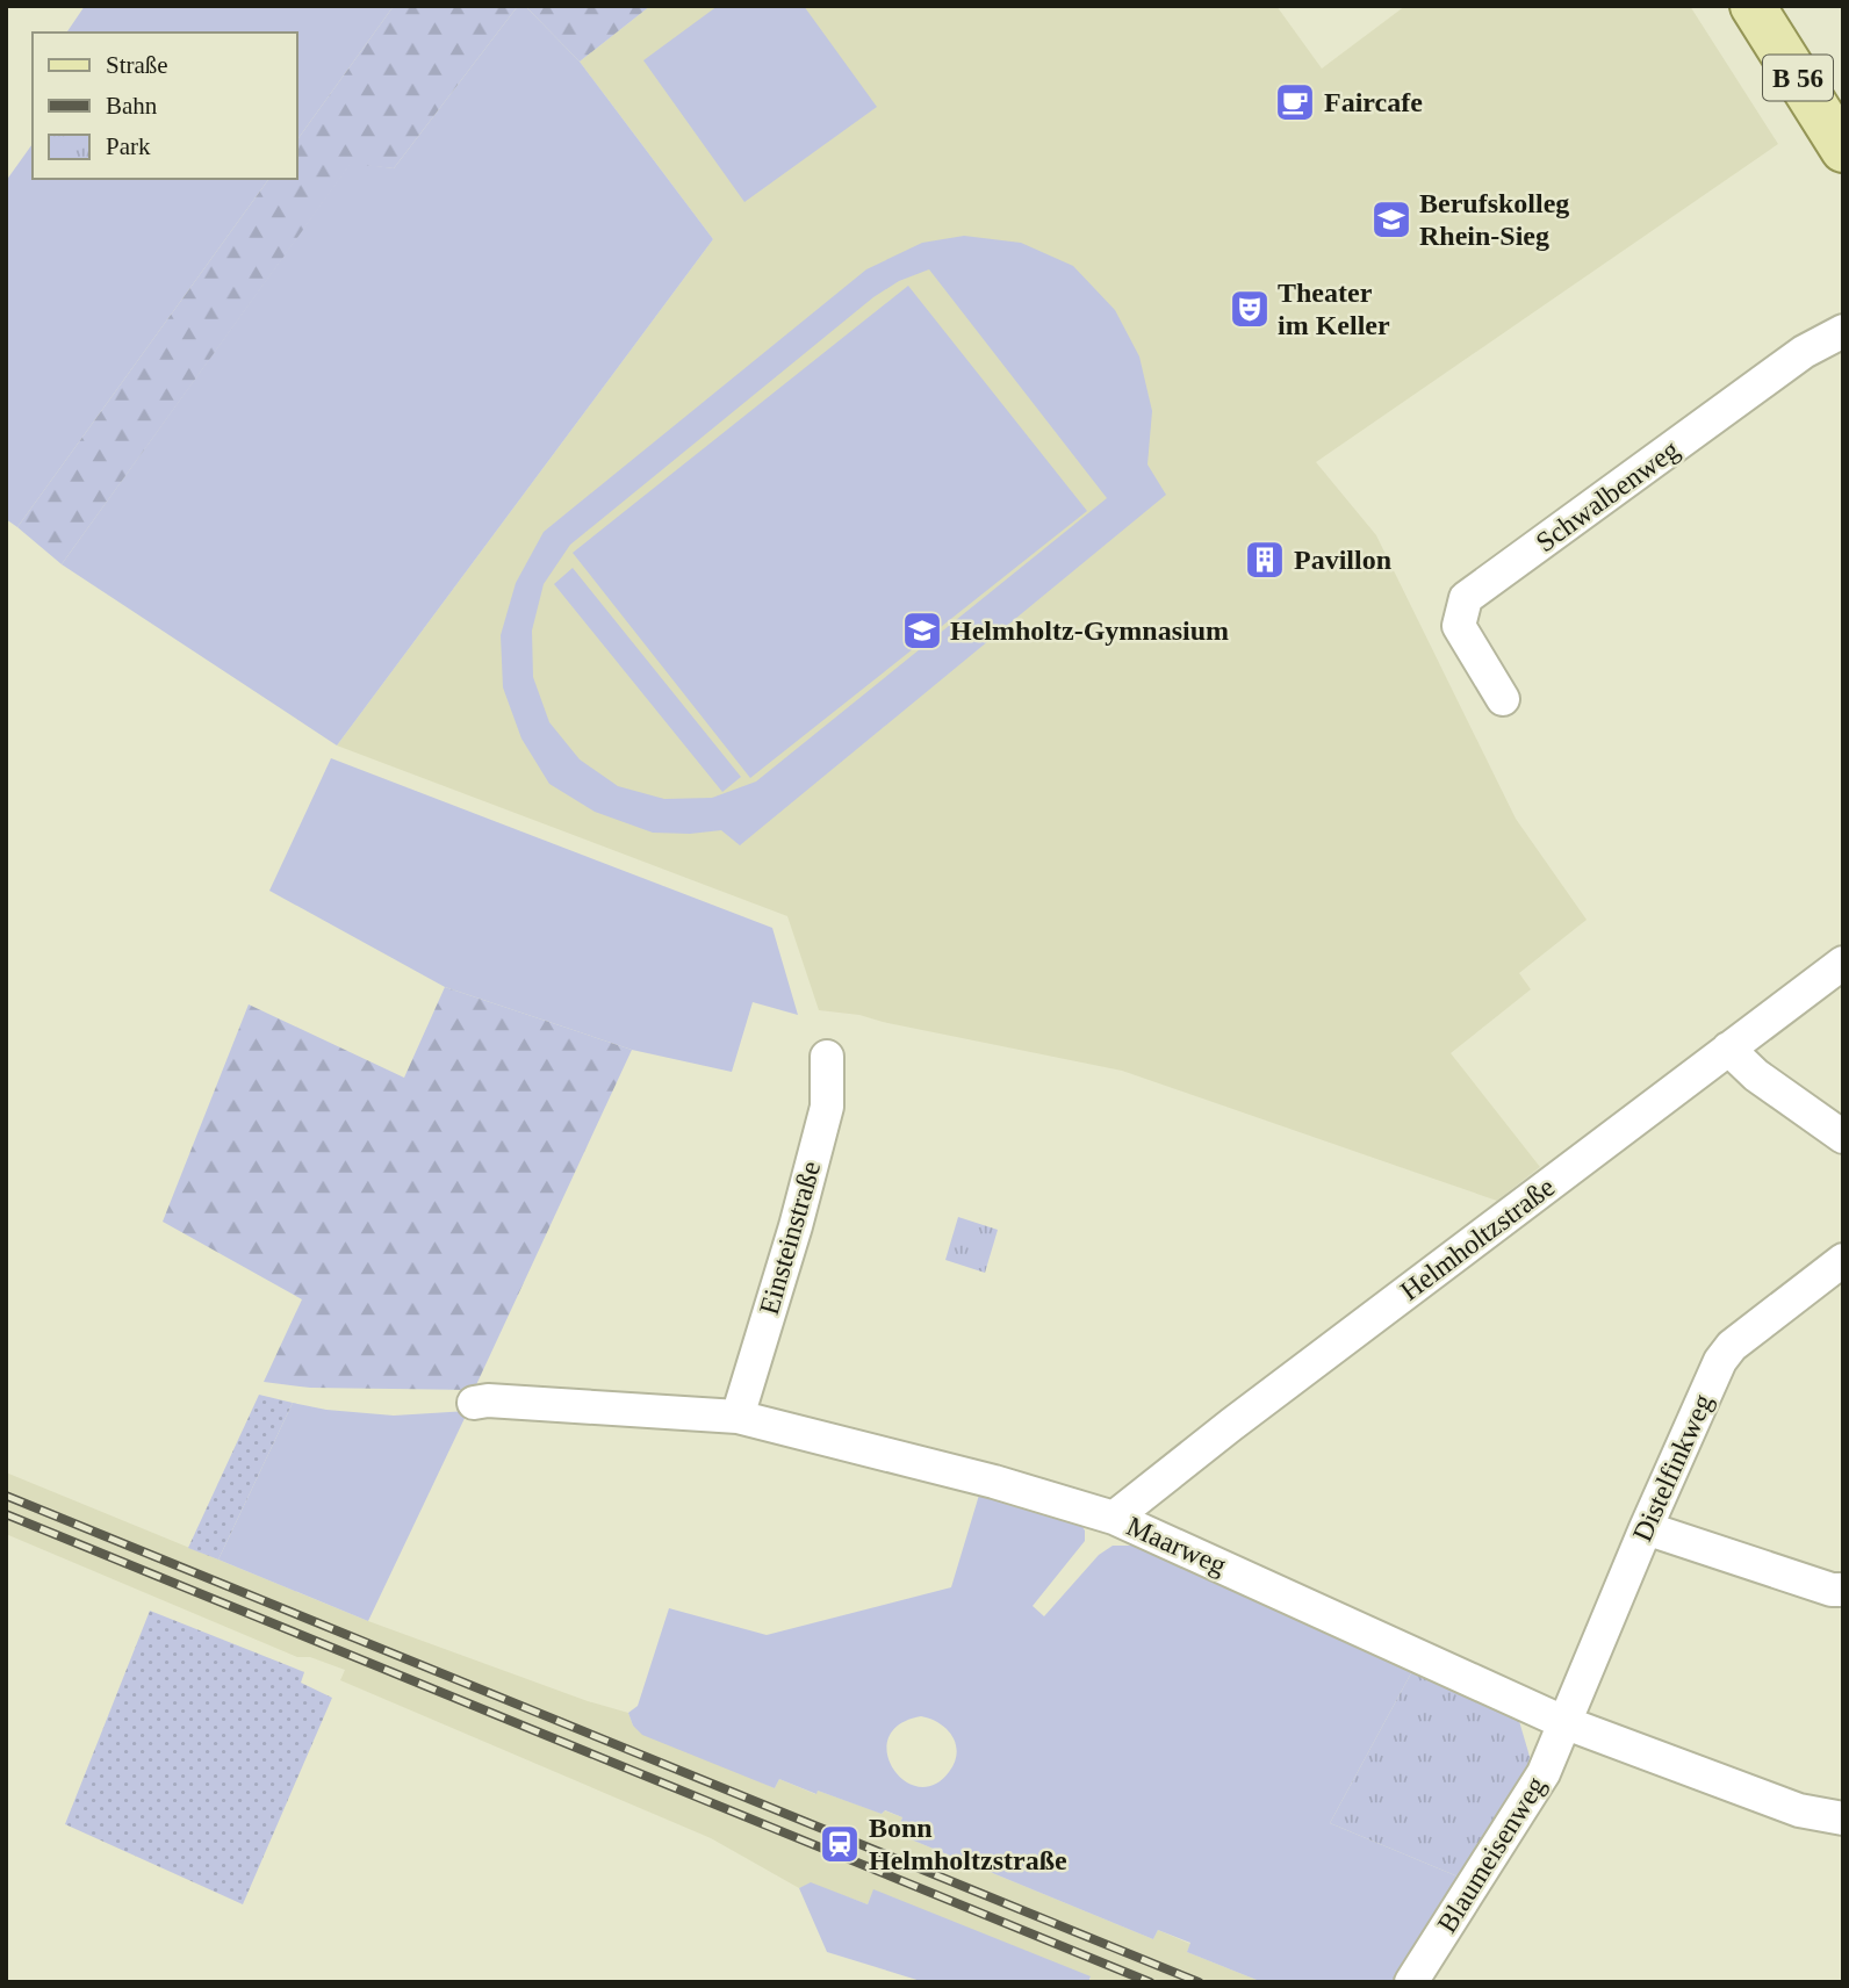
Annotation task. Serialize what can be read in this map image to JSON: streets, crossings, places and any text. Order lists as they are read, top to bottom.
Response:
{
  "streets": {
    "main road": ["B 56"],
    "street": [
      "Schwalbenweg",
      "Einsteinstraße",
      "Helmholtzstraße",
      "Distelfinkweg",
      "Maarweg",
      "Blaumeisenweg"
    ]
  },
  "crossings": [
    ["Einsteinstraße", "Maarweg"],
    ["Helmholtzstraße", "Maarweg"],
    ["Distelfinkweg", "Maarweg"],
    ["Distelfinkweg", "Blaumeisenweg"],
    ["Maarweg", "Blaumeisenweg"]
  ],
  "places": {
    "cafe": ["Faircafe"],
    "school or university": ["Berufskolleg Rhein-Sieg", "Helmholtz-Gymnasium"],
    "theatre": ["Theater im Keller"],
    "building": ["Pavillon"],
    "station": ["Bonn Helmholtzstraße"]
  },
  "legend": ["Straße", "Bahn", "Park"]
}
